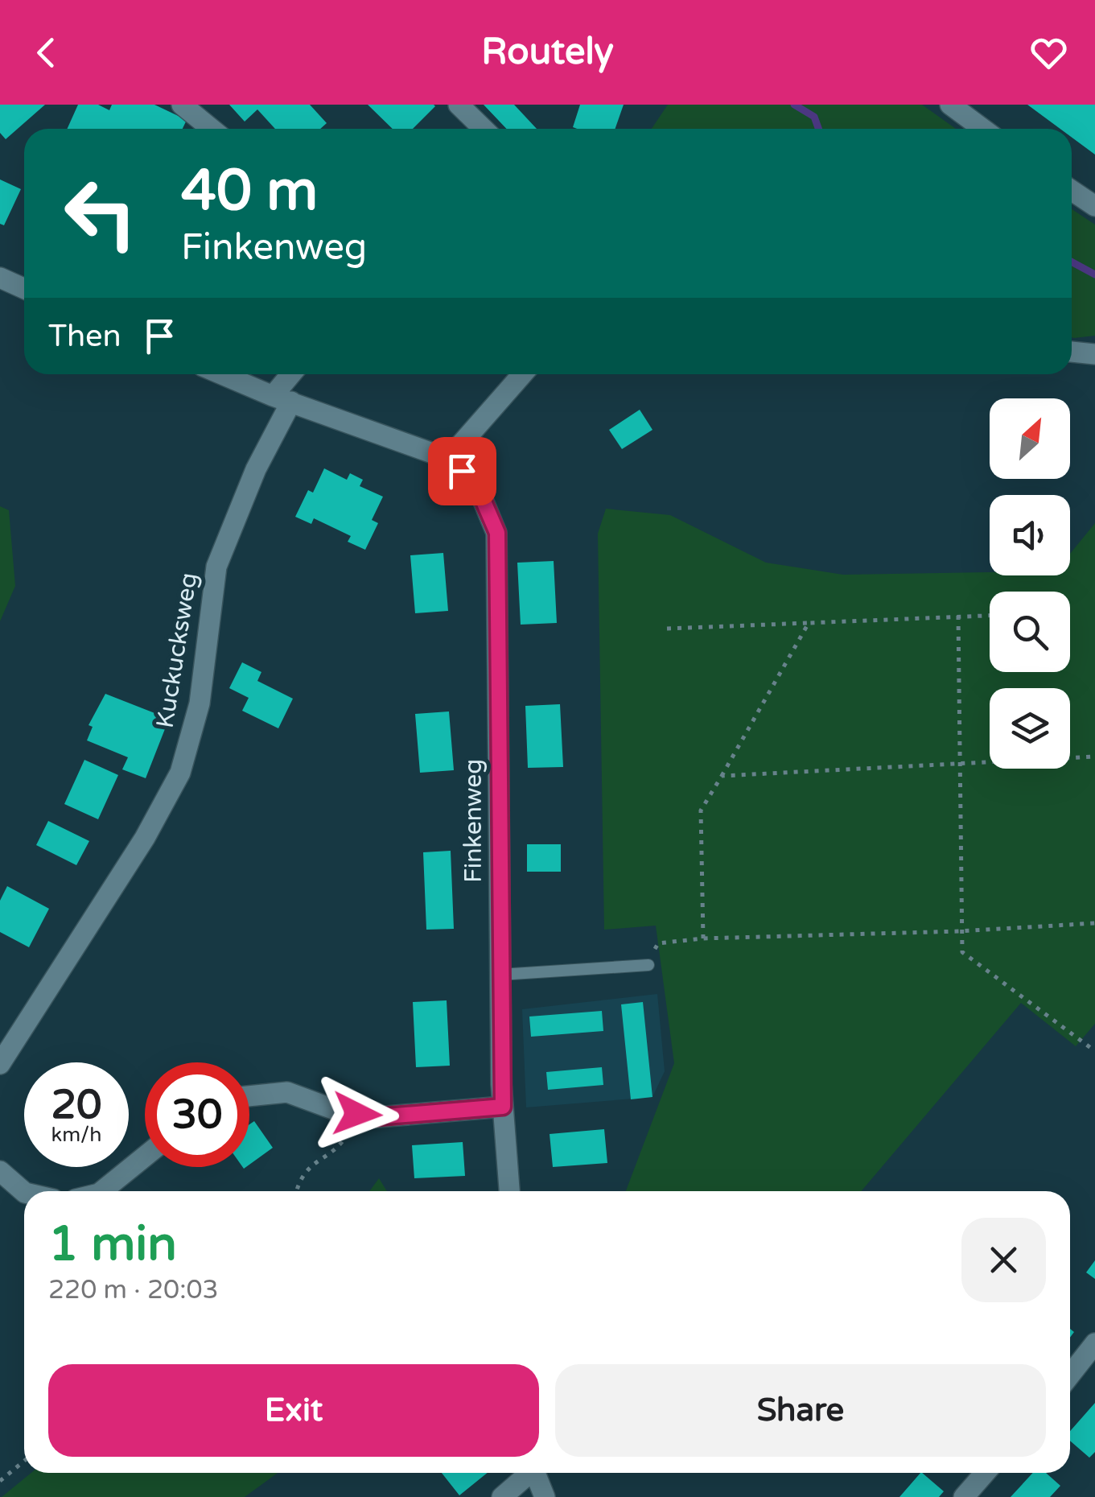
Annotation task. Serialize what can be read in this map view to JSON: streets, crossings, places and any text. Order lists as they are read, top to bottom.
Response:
{
  "streets": {
    "street": ["Kuckucksweg", "Finkenweg"]
  },
  "north": "top right",
  "page": {
    "header": "Routely",
    "turn": ["40 m", "Finkenweg"],
    "then": "Then",
    "speed": "20 km/h",
    "limit": "30",
    "heading": ["1 min", "220 m · 20:03"],
    "buttons": ["Exit", "Share"]
  }
}
